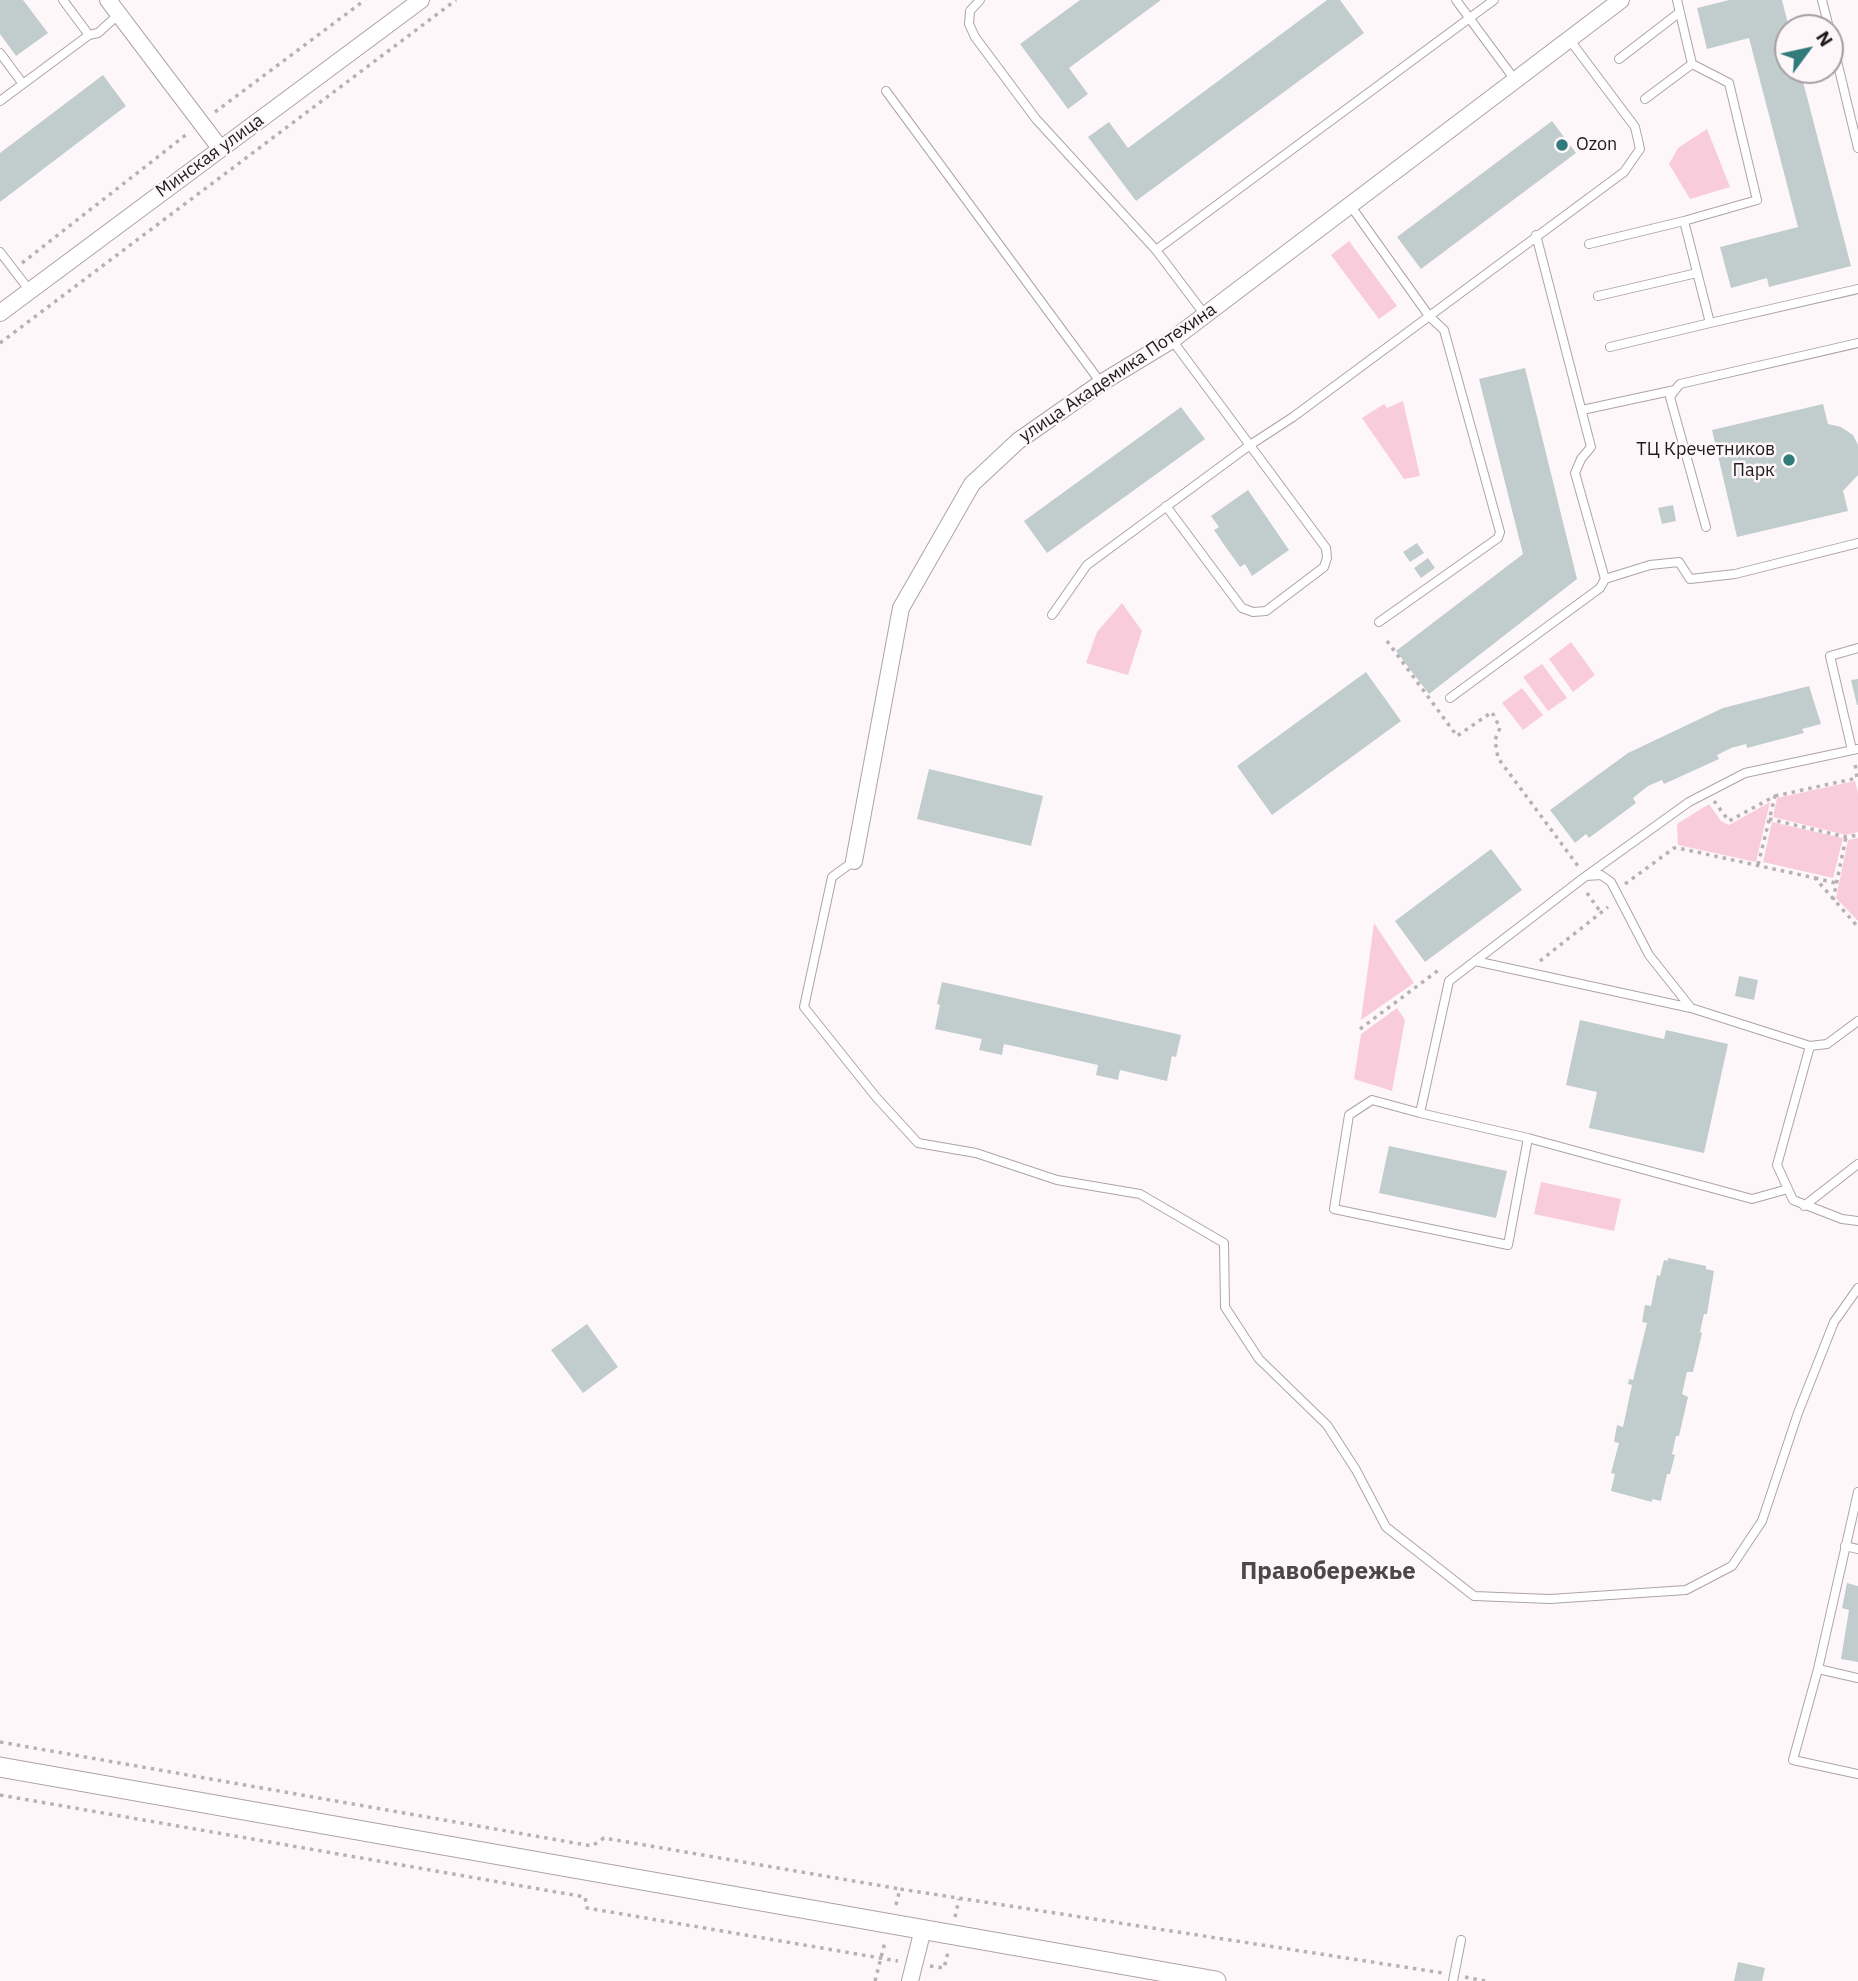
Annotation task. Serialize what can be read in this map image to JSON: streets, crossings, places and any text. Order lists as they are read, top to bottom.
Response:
{
  "streets": {
    "street": ["Минская улица", "улица Академика Потехина"]
  },
  "districts": ["Правобережье"],
  "places": ["Ozon", "ТЦ Кречетников Парк"],
  "north": "top right"
}
